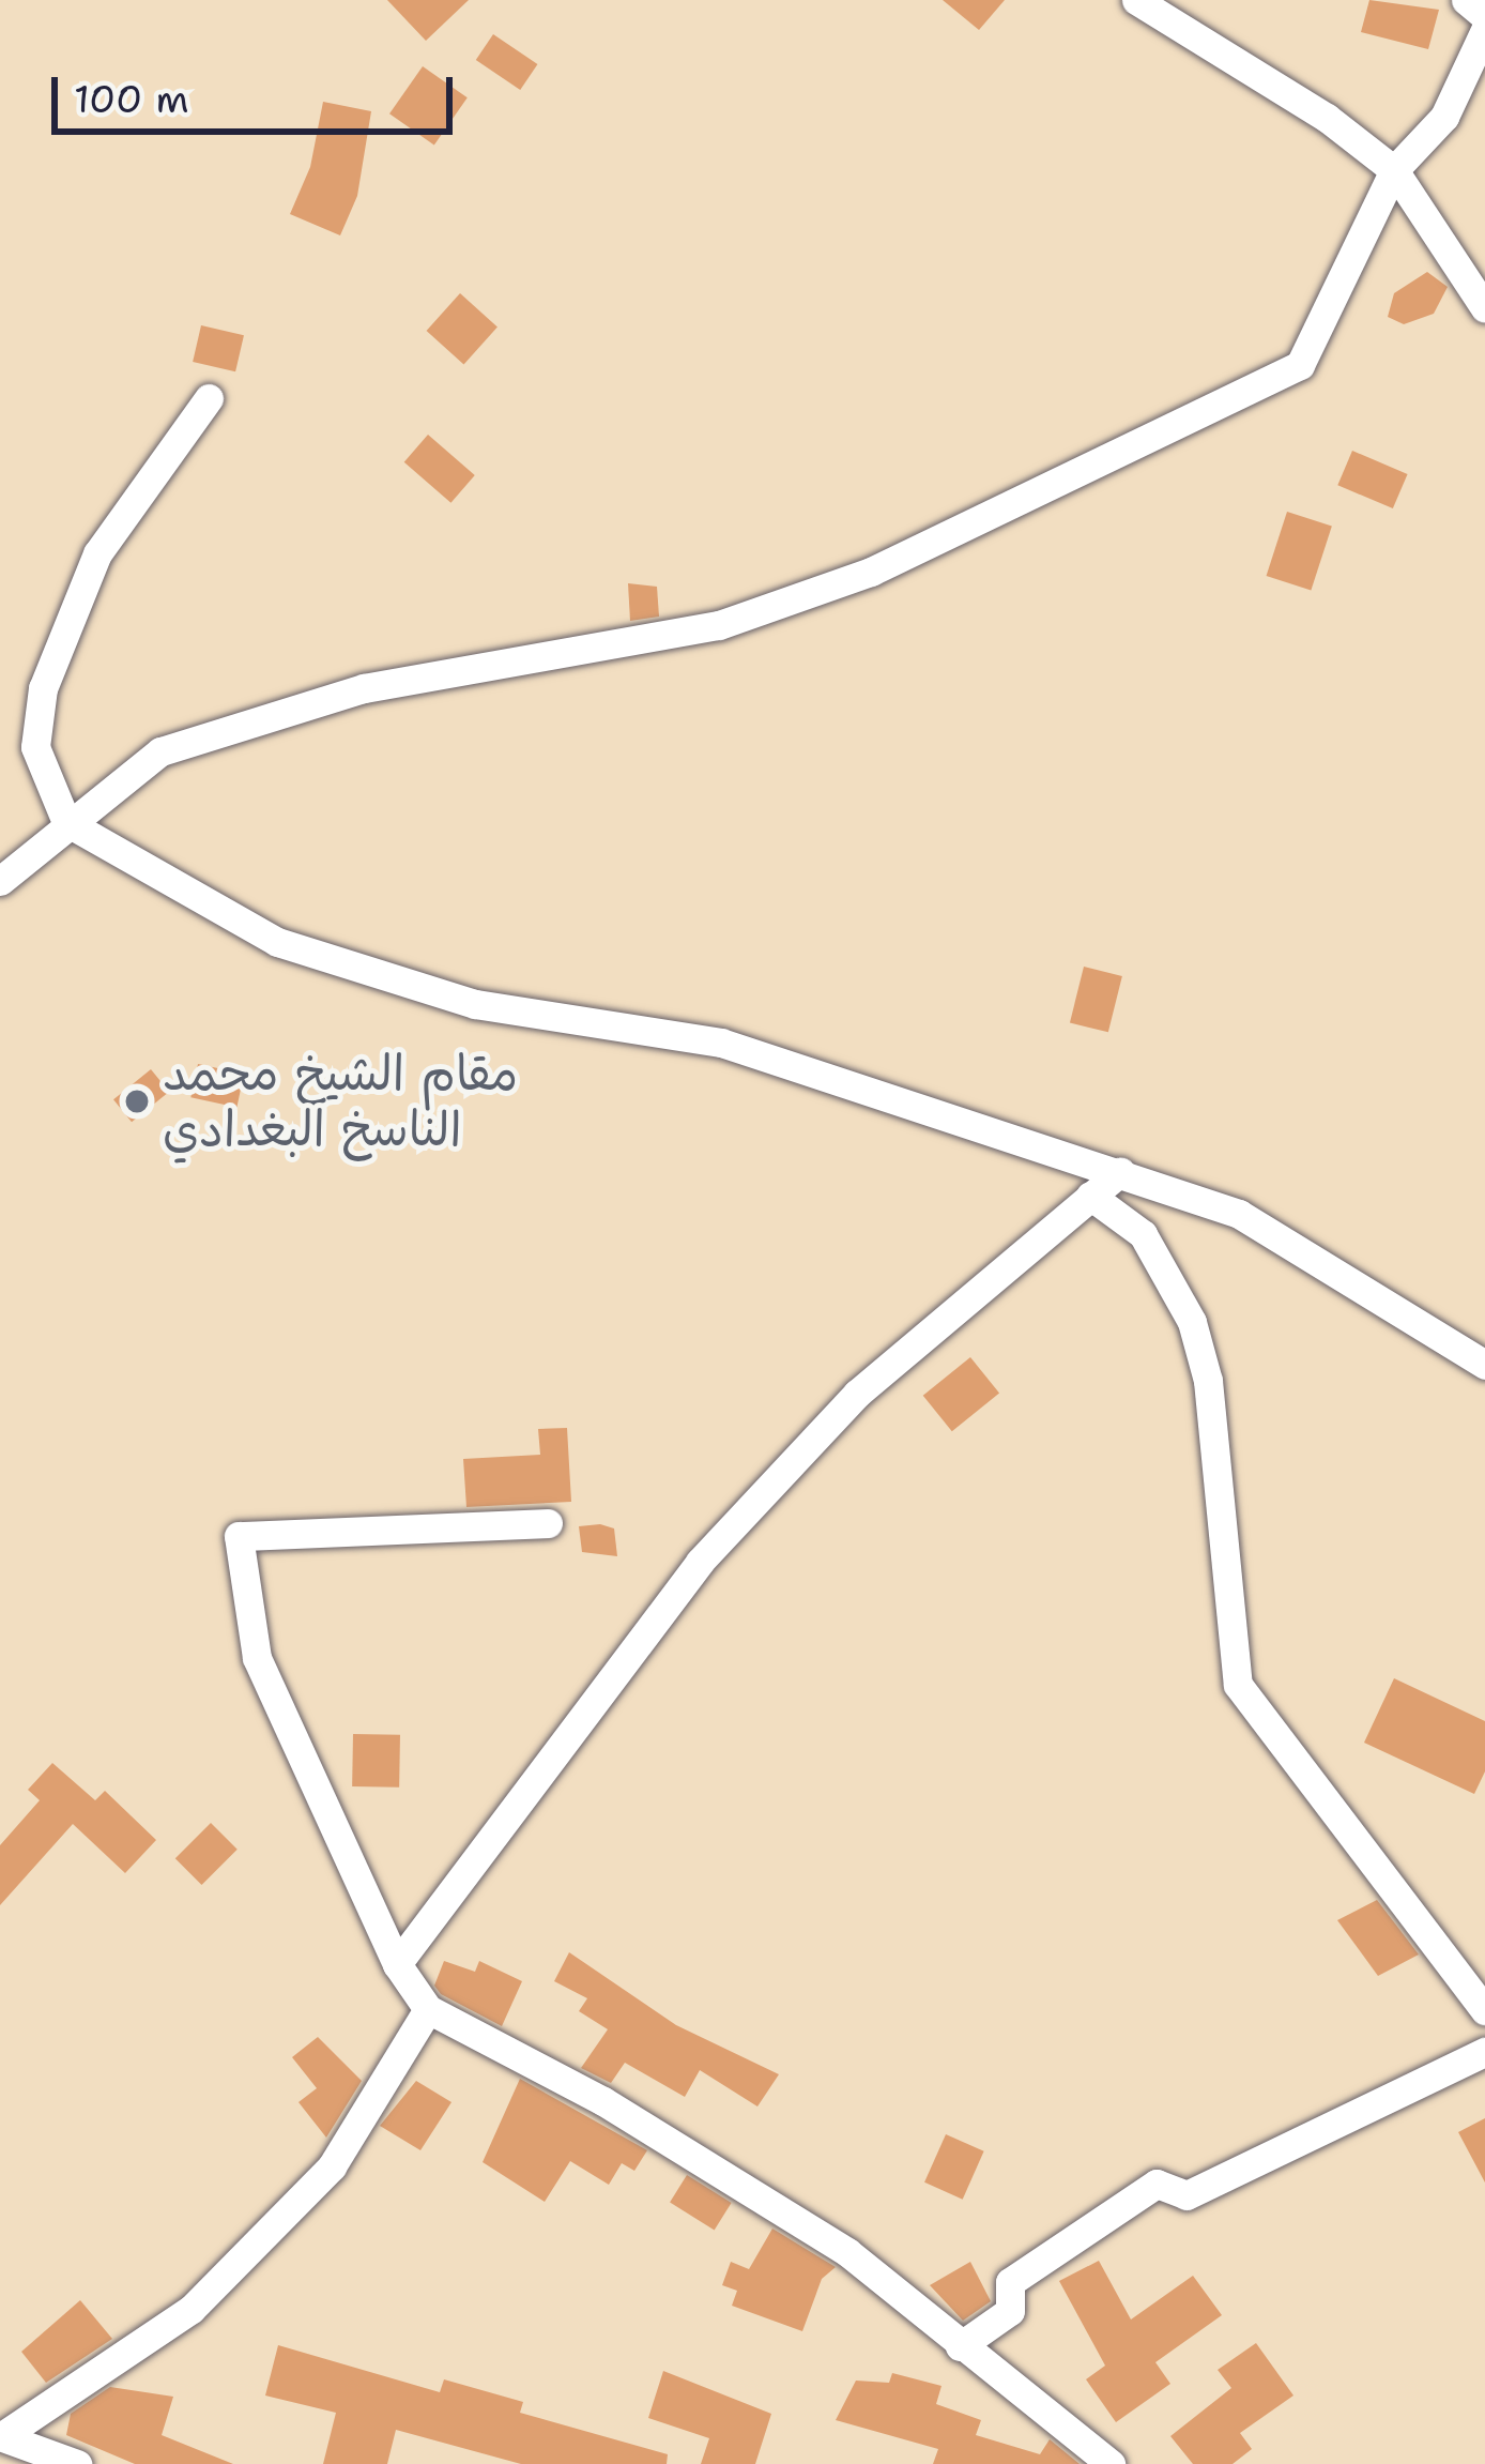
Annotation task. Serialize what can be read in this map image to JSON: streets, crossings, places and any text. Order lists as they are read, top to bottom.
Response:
{
  "places": ["مقام الشيخ محمد الناسخ البغدادي"],
  "scale_bar": "100 m"
}
